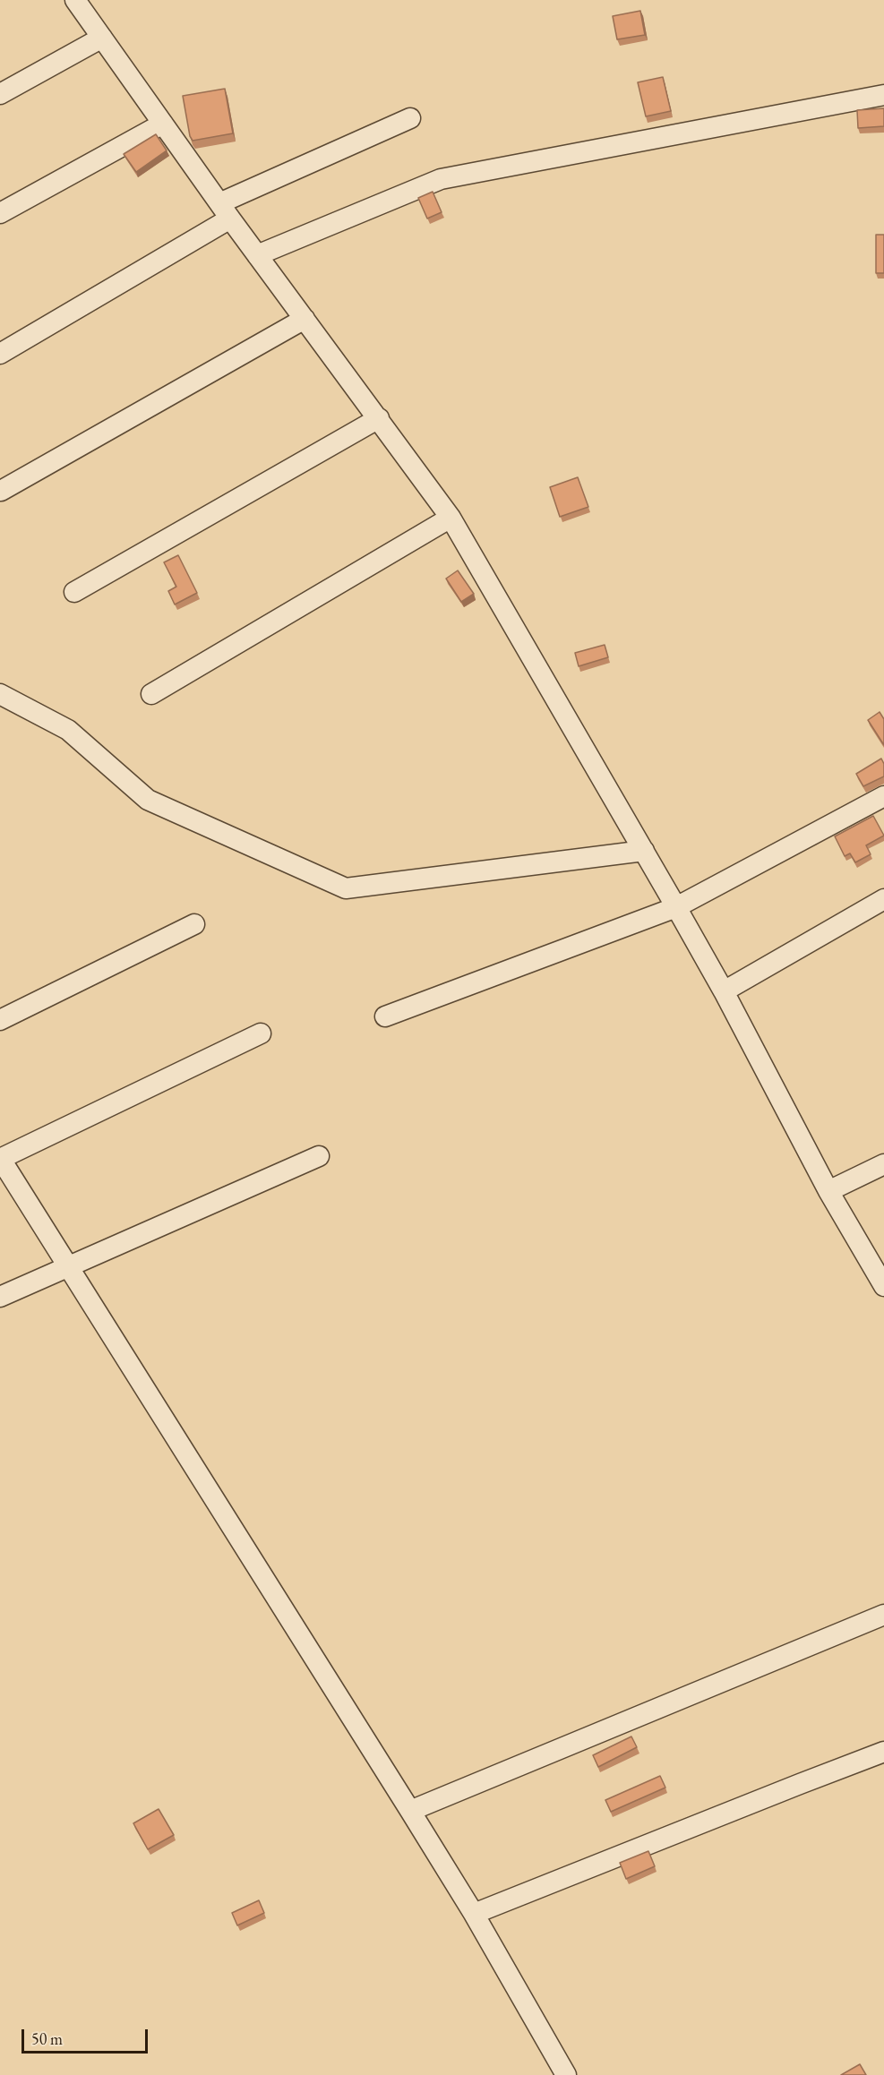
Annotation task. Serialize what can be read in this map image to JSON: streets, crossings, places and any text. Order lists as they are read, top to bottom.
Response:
{
  "scale_bar": "50 m"
}
